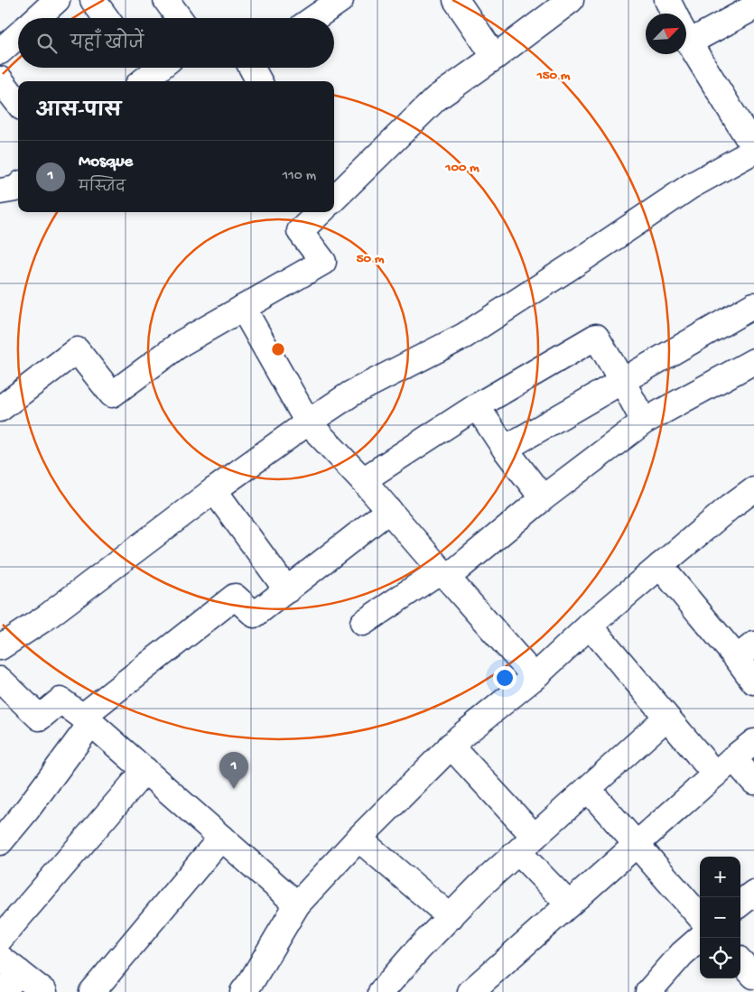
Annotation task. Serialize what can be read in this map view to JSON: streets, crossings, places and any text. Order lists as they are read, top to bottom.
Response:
{
  "north": "top right",
  "page": {
    "search": "यहाँ खोजें",
    "heading": "आस-पास",
    "list": [
      {
        "mark": "1",
        "name": "Mosque",
        "note": "मस्जिद",
        "value": "110 m"
      }
    ],
    "pins": "1",
    "map_buttons": ["+", "−"]
  },
  "rings": ["150 m", "100 m", "50 m"]
}
